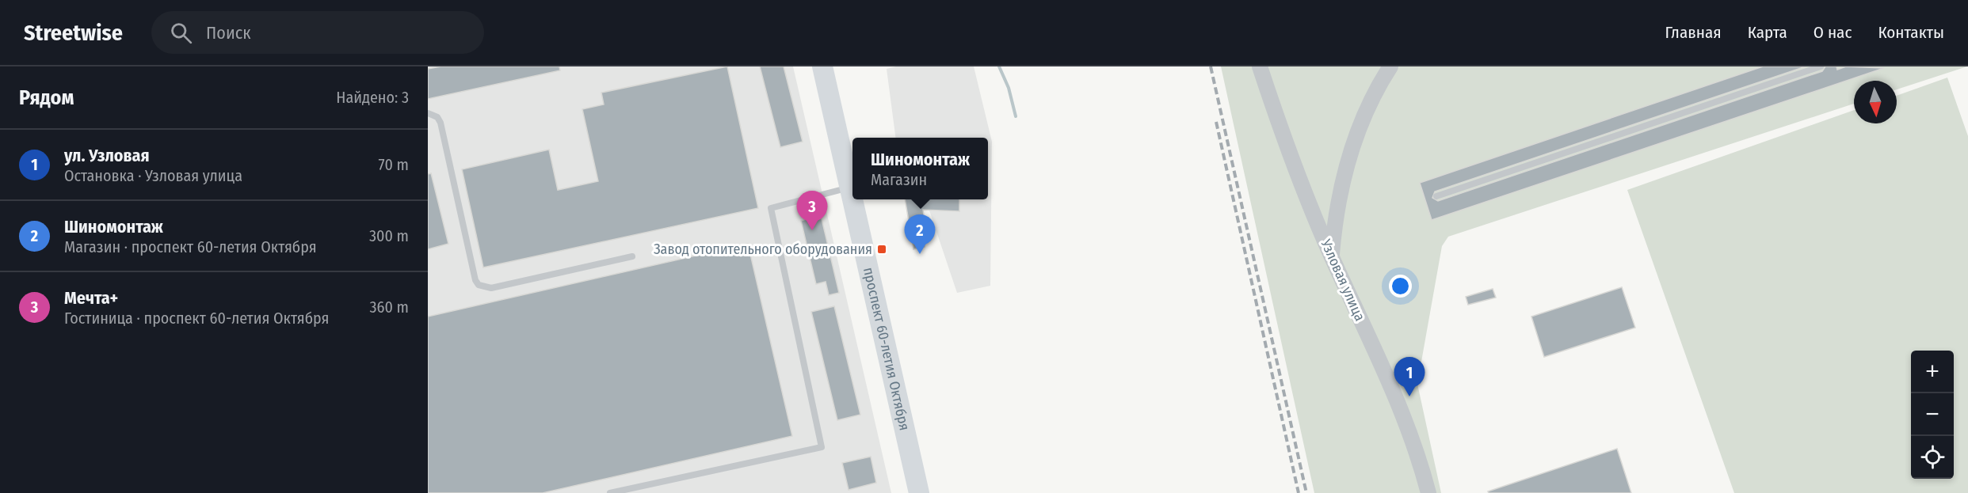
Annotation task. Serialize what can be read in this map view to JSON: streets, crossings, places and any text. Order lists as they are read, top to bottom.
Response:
{
  "streets": {
    "highway": ["проспект 60-летия Октября"],
    "street": ["Узловая улица"]
  },
  "places": {
    "transit": ["Завод отопительного оборудования"]
  },
  "north": "bottom",
  "page": {
    "header": "Streetwise",
    "search": "Поиск",
    "nav": [
      "Главная",
      "Карта",
      "О нас",
      "Контакты"
    ],
    "heading": ["Рядом", "Найдено: 3"],
    "list": [
      {
        "mark": "1",
        "name": "ул. Узловая",
        "note": "Остановка · Узловая улица",
        "value": "70 m"
      },
      {
        "mark": "2",
        "name": "Шиномонтаж",
        "note": "Магазин · проспект 60-летия Октября",
        "value": "300 m"
      },
      {
        "mark": "3",
        "name": "Мечта+",
        "note": "Гостиница · проспект 60-летия Октября",
        "value": "360 m"
      }
    ],
    "popup": ["Шиномонтаж", "Магазин"],
    "pins": ["3", "2", "1"],
    "map_buttons": ["+", "−"]
  }
}
